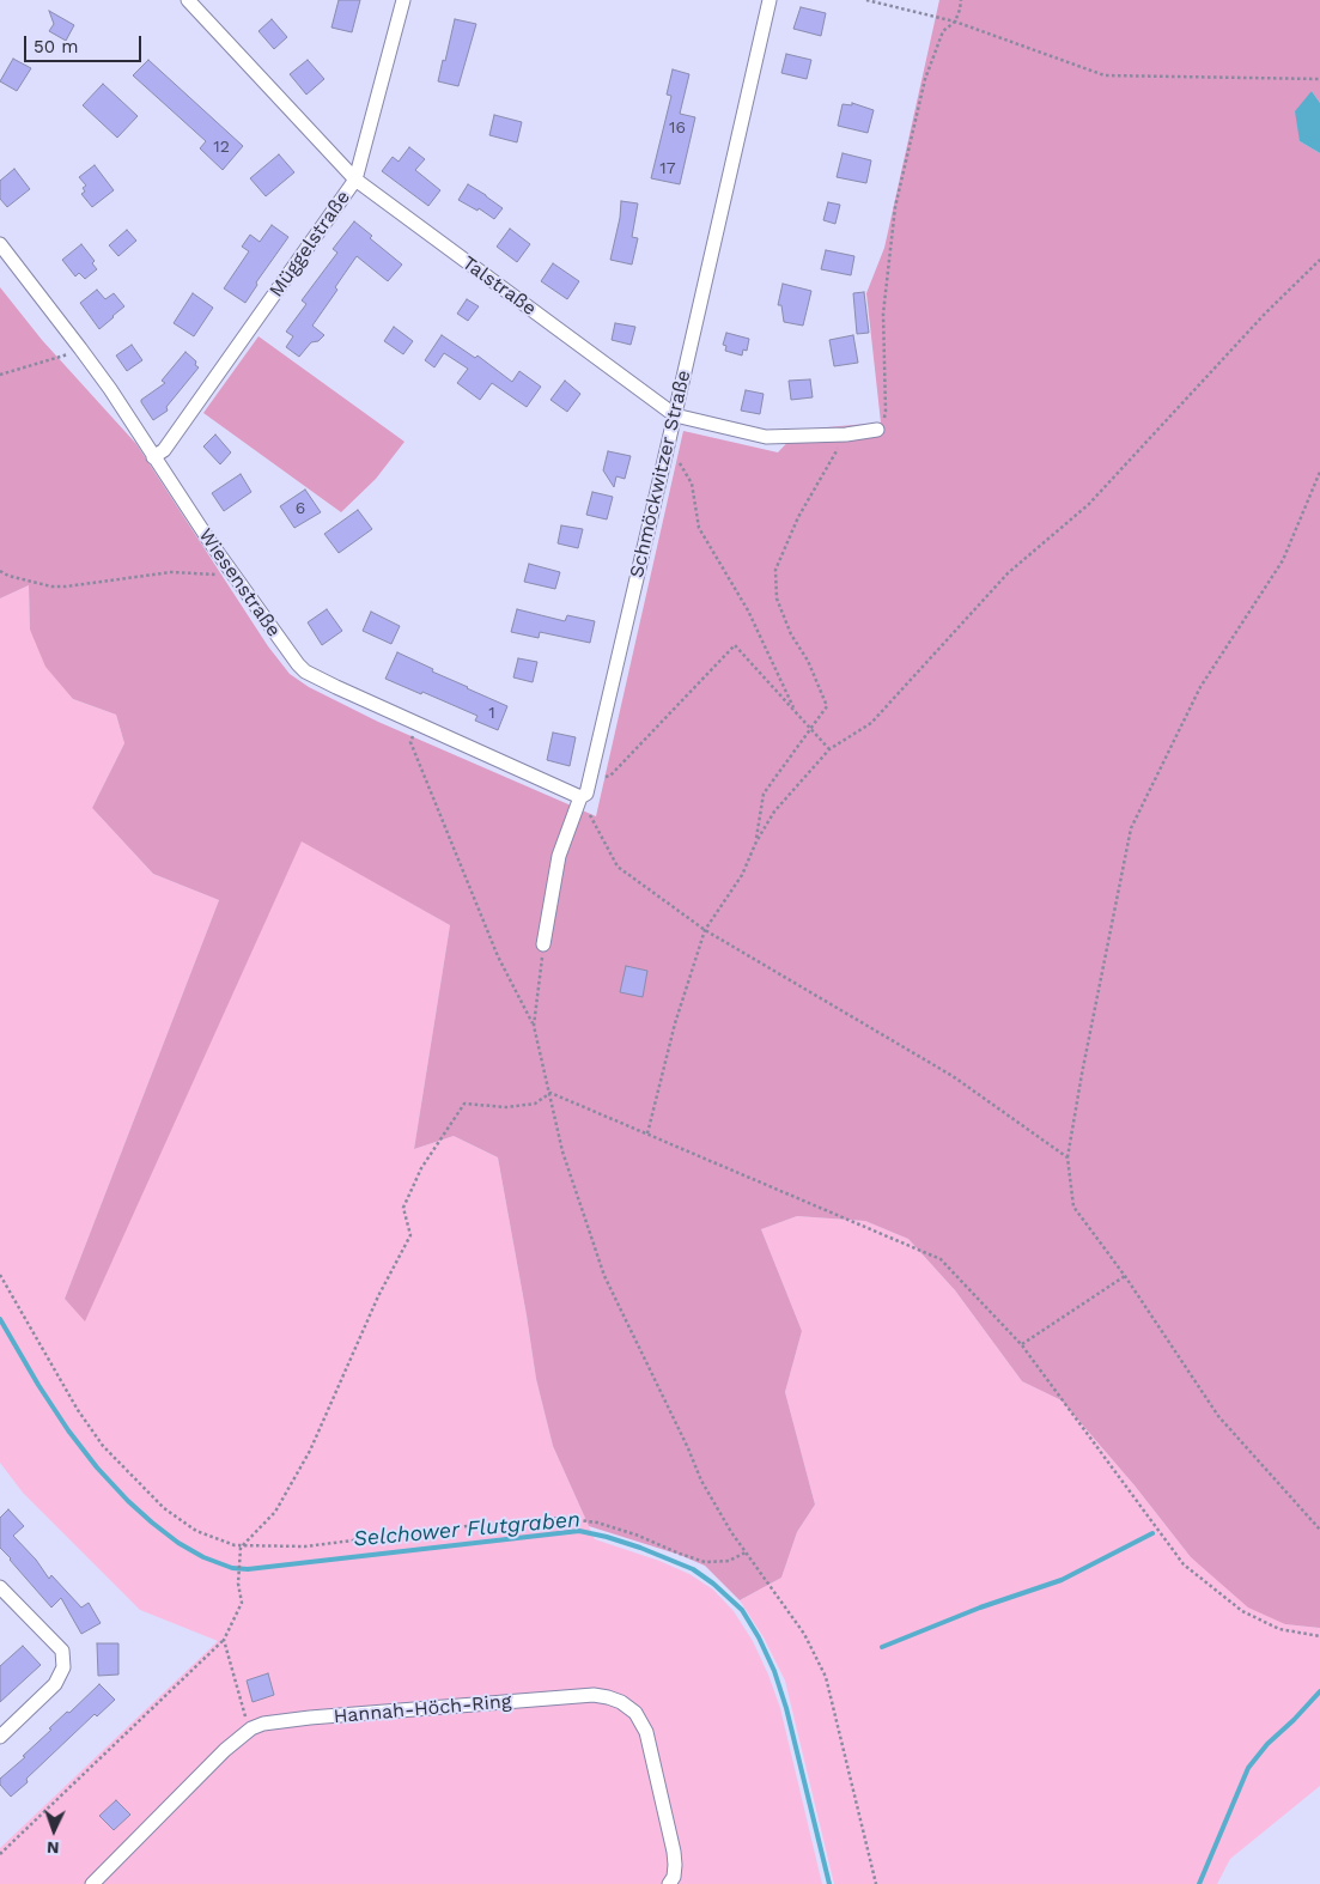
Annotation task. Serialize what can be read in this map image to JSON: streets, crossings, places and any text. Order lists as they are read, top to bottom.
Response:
{
  "streets": {
    "street": [
      "Müggelstraße",
      "Talstraße",
      "Schmöckwitzer Straße",
      "Wiesenstraße",
      "Hannah-Höch-Ring"
    ]
  },
  "crossings": [
    ["Müggelstraße", "Talstraße"],
    ["Müggelstraße", "Wiesenstraße"],
    ["Talstraße", "Schmöckwitzer Straße"],
    ["Schmöckwitzer Straße", "Wiesenstraße"]
  ],
  "water": ["Selchower Flutgraben"],
  "house_numbers": [
    "16",
    "12",
    "17",
    "6",
    "1"
  ],
  "scale_bar": "50 m",
  "north": "bottom"
}
